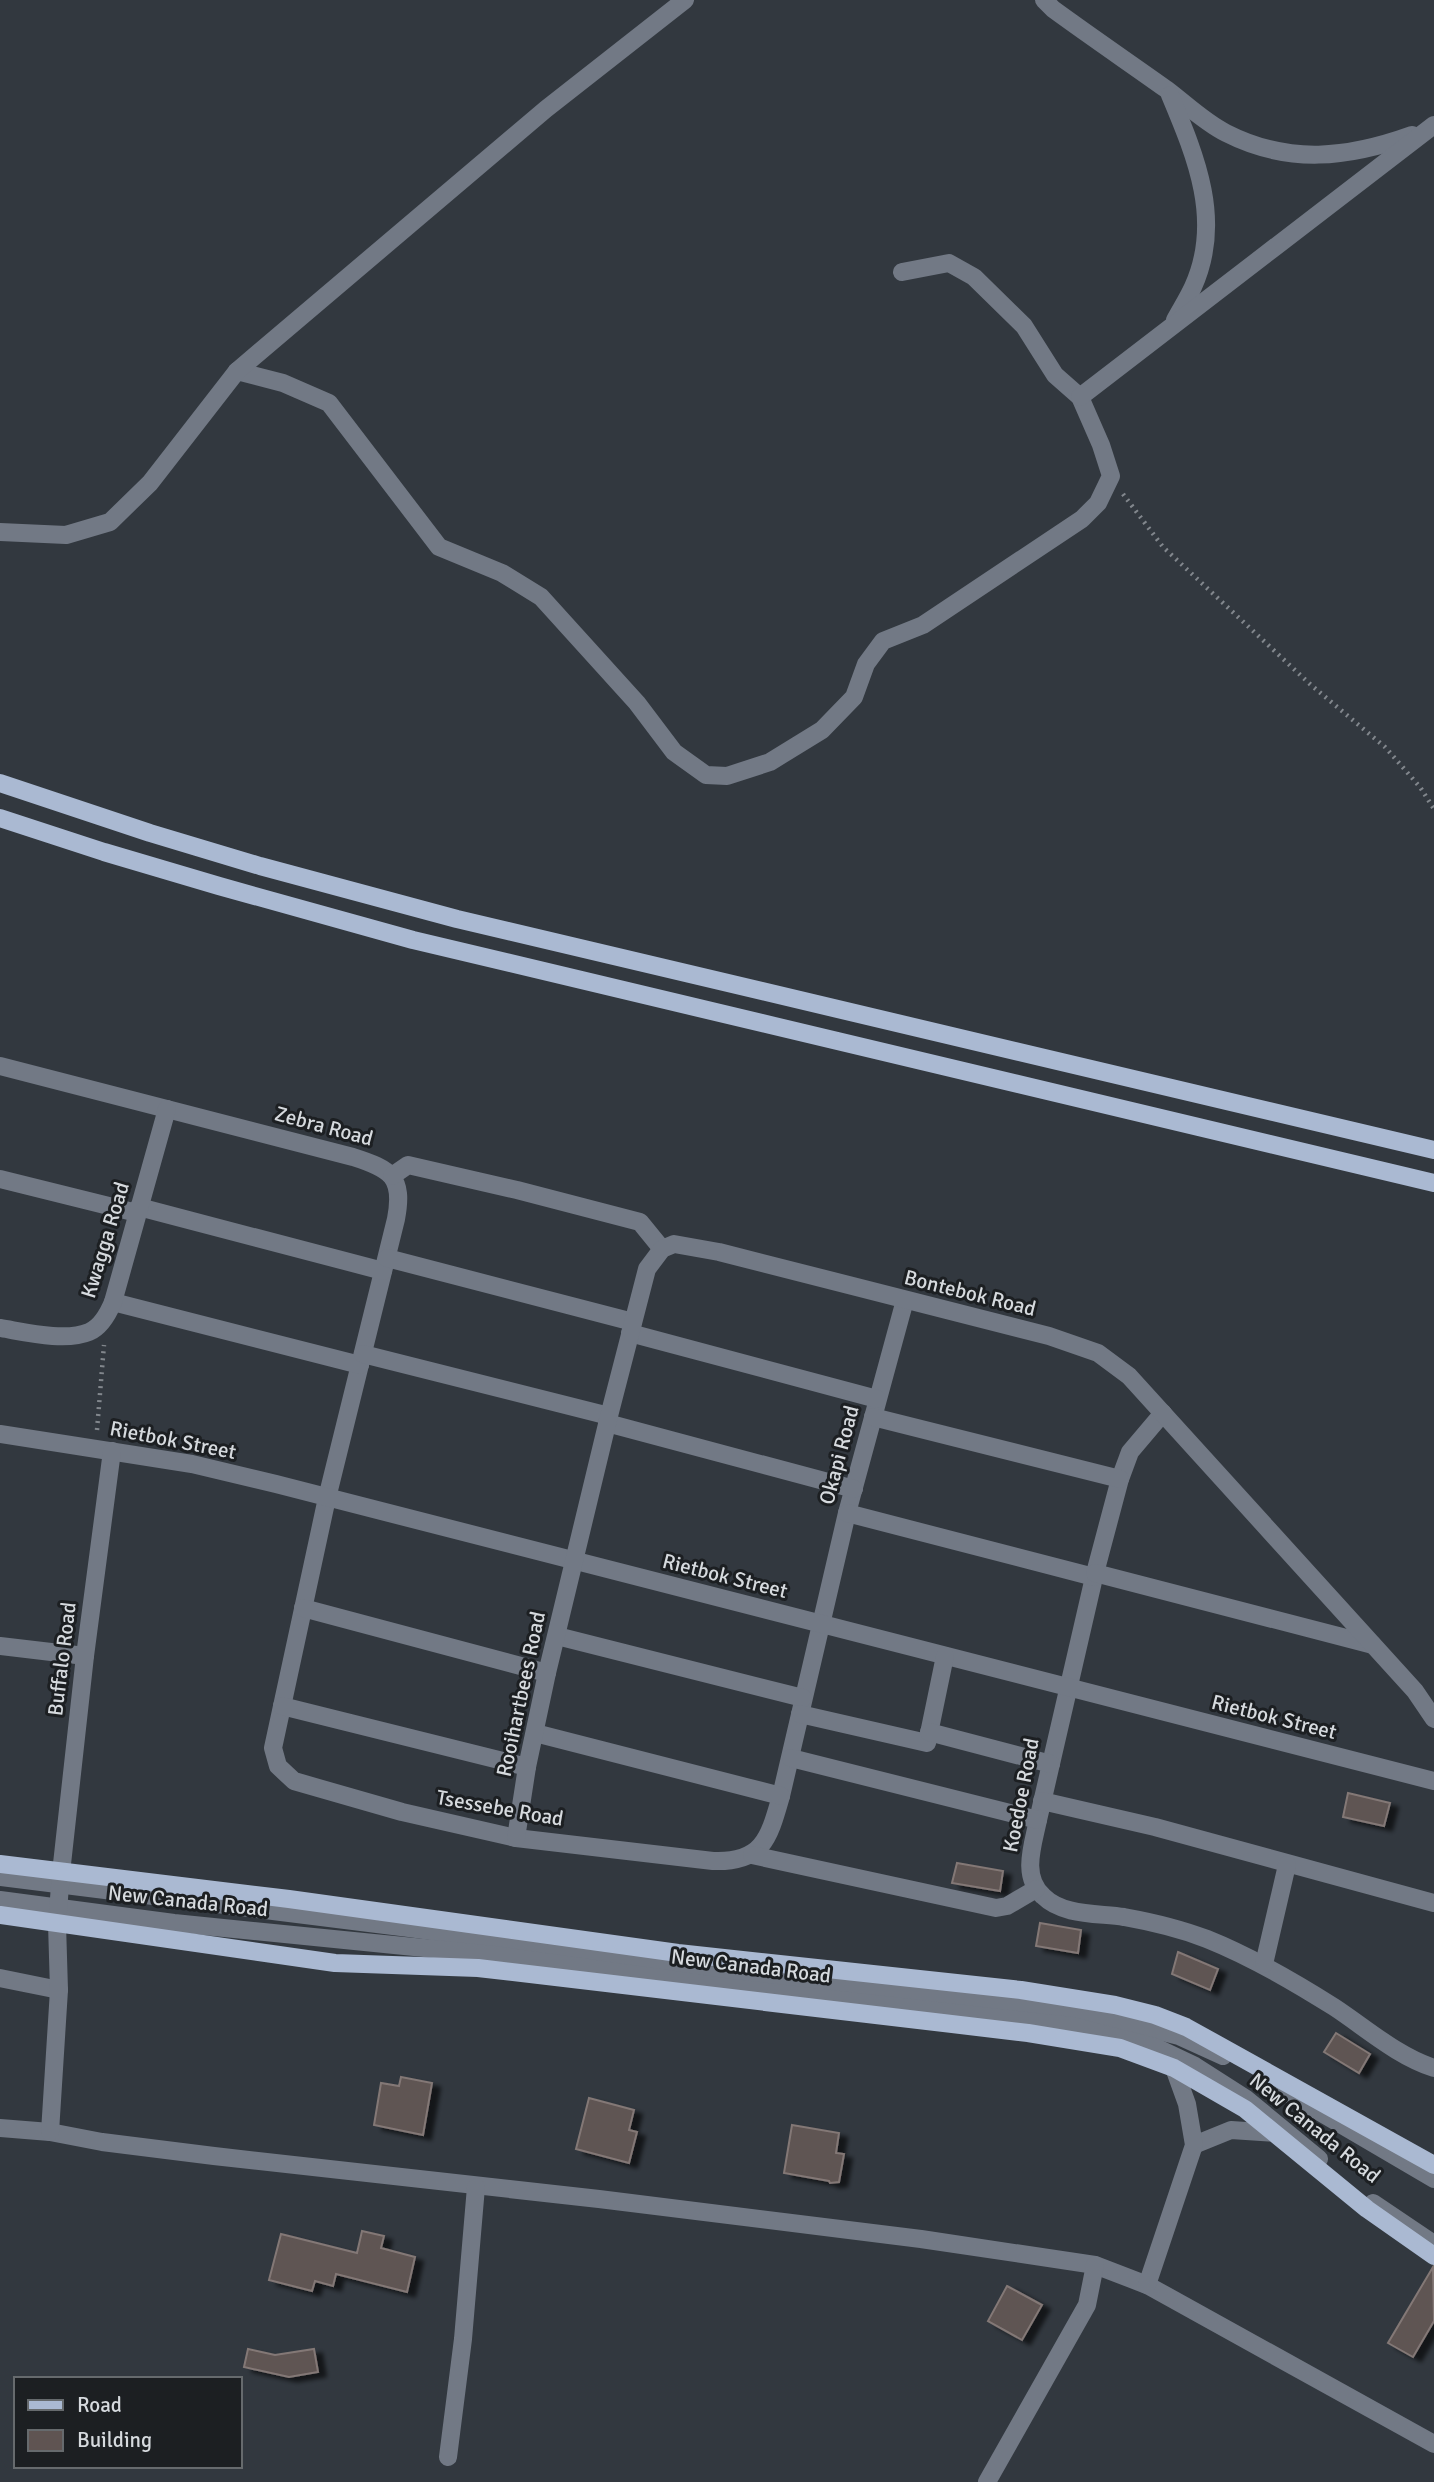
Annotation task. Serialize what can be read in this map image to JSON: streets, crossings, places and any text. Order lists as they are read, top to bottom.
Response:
{
  "streets": {
    "main road": ["New Canada Road"],
    "street": [
      "Zebra Road",
      "Kwagga Road",
      "Bontebok Road",
      "Rietbok Street",
      "Okapi Road",
      "Buffalo Road",
      "Rooihartbees Road",
      "Koedoe Road",
      "Tsessebe Road"
    ]
  },
  "crossings": [
    ["Zebra Road", "Kwagga Road"],
    ["Bontebok Road", "Okapi Road"],
    ["Bontebok Road", "Koedoe Road"],
    ["Rietbok Street", "Okapi Road"],
    ["Rietbok Street", "Buffalo Road"],
    ["Rietbok Street", "Rooihartbees Road"],
    ["Rietbok Street", "Koedoe Road"],
    ["Rietbok Street", "Tsessebe Road"],
    ["Buffalo Road", "New Canada Road"],
    ["Rooihartbees Road", "Tsessebe Road"]
  ],
  "legend": ["Road", "Building"]
}
